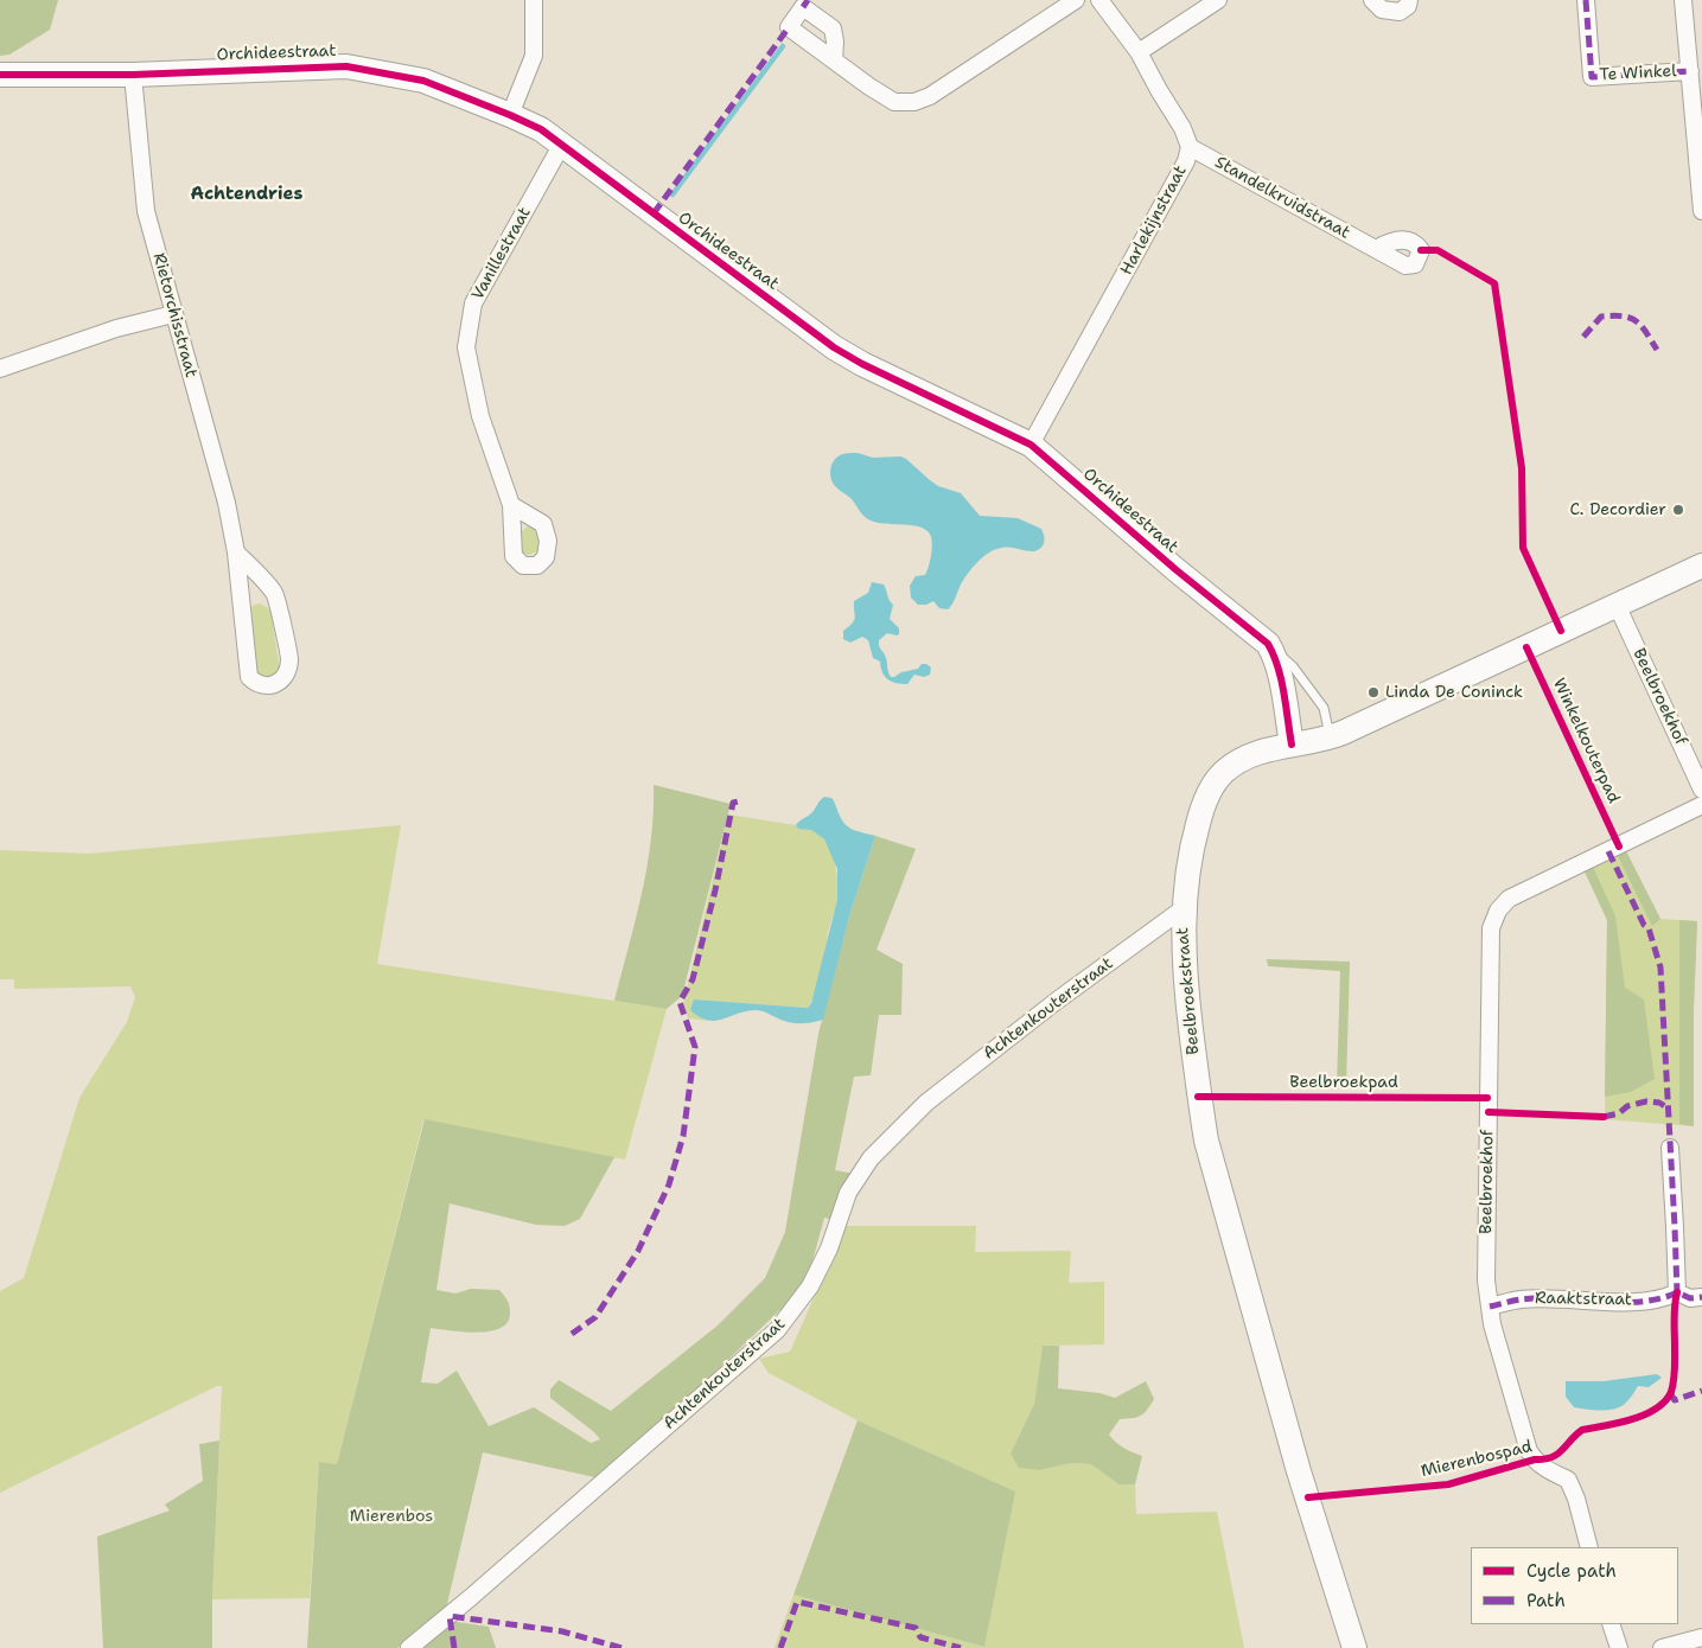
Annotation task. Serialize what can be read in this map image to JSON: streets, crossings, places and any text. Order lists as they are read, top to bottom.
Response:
{
  "streets": {
    "street": [
      "Orchideestraat",
      "Te Winkel",
      "Standelkruidstraat",
      "Harlekijnstraat",
      "Vanillestraat",
      "Rietorchisstraat",
      "Beelbroekhof",
      "Beelbroekstraat",
      "Achtenkouterstraat",
      "Raaktstraat"
    ],
    "cycle path": ["Winkelkouterpad", "Beelbroekpad", "Mierenbospad"]
  },
  "crossings": [
    ["Orchideestraat", "Harlekijnstraat"],
    ["Orchideestraat", "Vanillestraat"],
    ["Orchideestraat", "Rietorchisstraat"],
    ["Orchideestraat", "Beelbroekstraat"],
    ["Standelkruidstraat", "Harlekijnstraat"],
    ["Beelbroekhof", "Beelbroekstraat"],
    ["Beelbroekhof", "Raaktstraat"],
    ["Beelbroekstraat", "Achtenkouterstraat"]
  ],
  "districts": ["Achtendries"],
  "parks": ["Mierenbos"],
  "places": ["C. Decordier", "Linda De Coninck"],
  "legend": ["Cycle path", "Path"]
}
